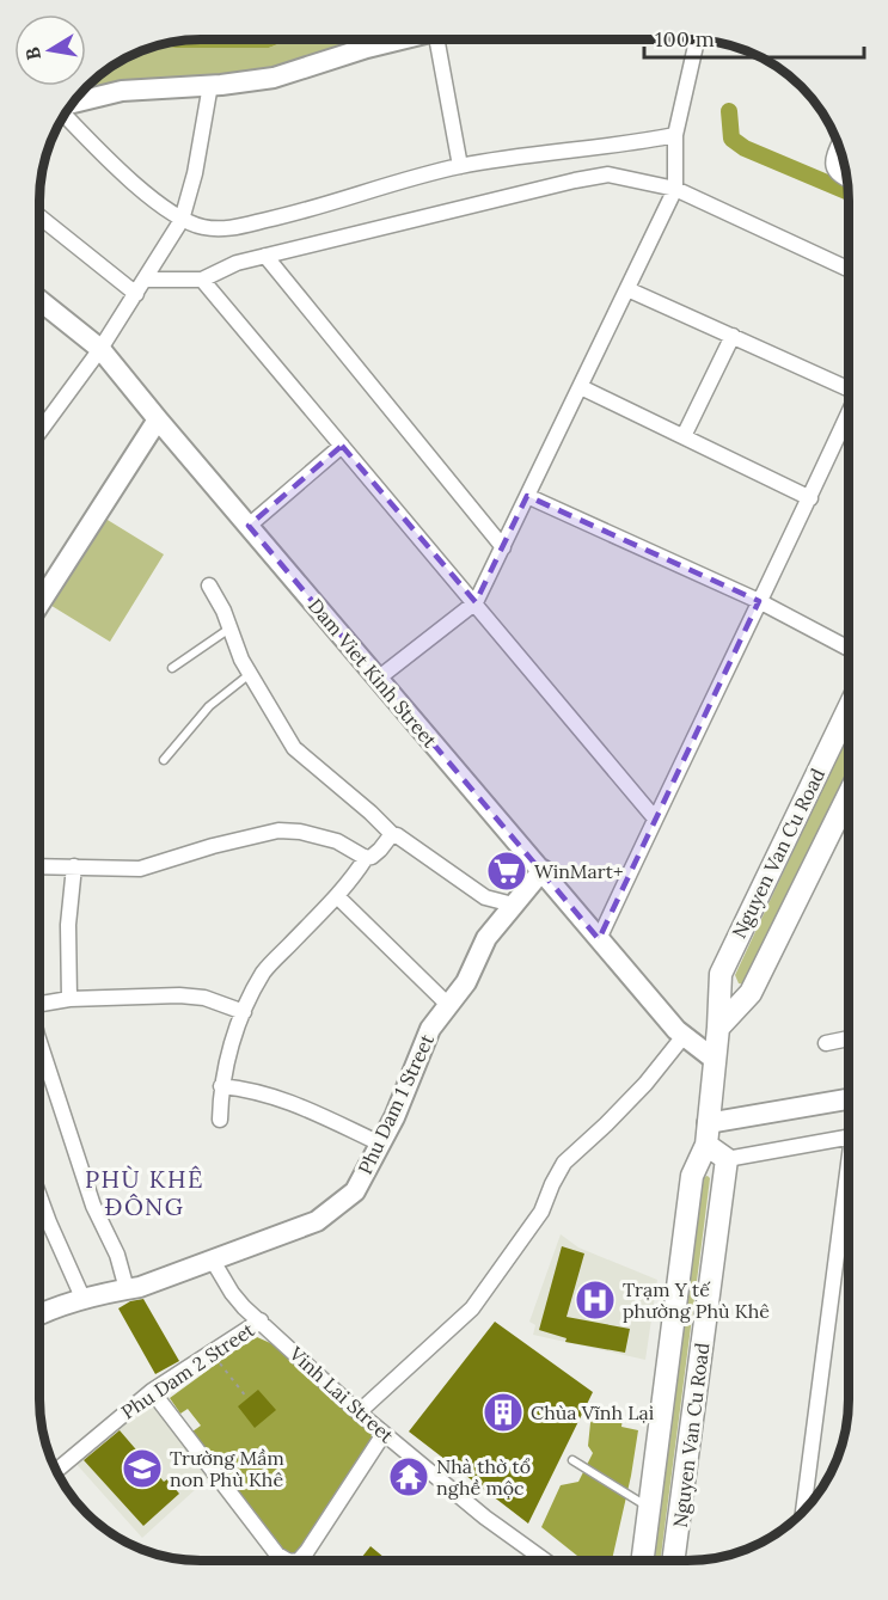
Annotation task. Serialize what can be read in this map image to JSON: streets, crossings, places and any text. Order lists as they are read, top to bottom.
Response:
{
  "streets": {
    "main road": ["Dam Viet Kinh Street", "Nguyen Van Cu Road", "Phu Dam 1 Street"],
    "street": ["Phu Dam 2 Street", "Vinh Lai Street"]
  },
  "crossings": [
    ["Dam Viet Kinh Street", "Nguyen Van Cu Road"],
    ["Dam Viet Kinh Street", "Phu Dam 1 Street"],
    ["Phu Dam 1 Street", "Vinh Lai Street"],
    ["Phu Dam 2 Street", "Vinh Lai Street"]
  ],
  "districts": ["PHÙ KHÊ ĐÔNG"],
  "places": {
    "supermarket": ["WinMart+"],
    "hospital": ["Trạm Y tế phường Phù Khê"],
    "building": ["Chùa Vĩnh Lại"],
    "school or university": ["Trường Mầm non Phù Khê"],
    "temple": ["Nhà thờ tổ nghề mộc"]
  },
  "scale_bar": "100 m",
  "north": "left"
}
